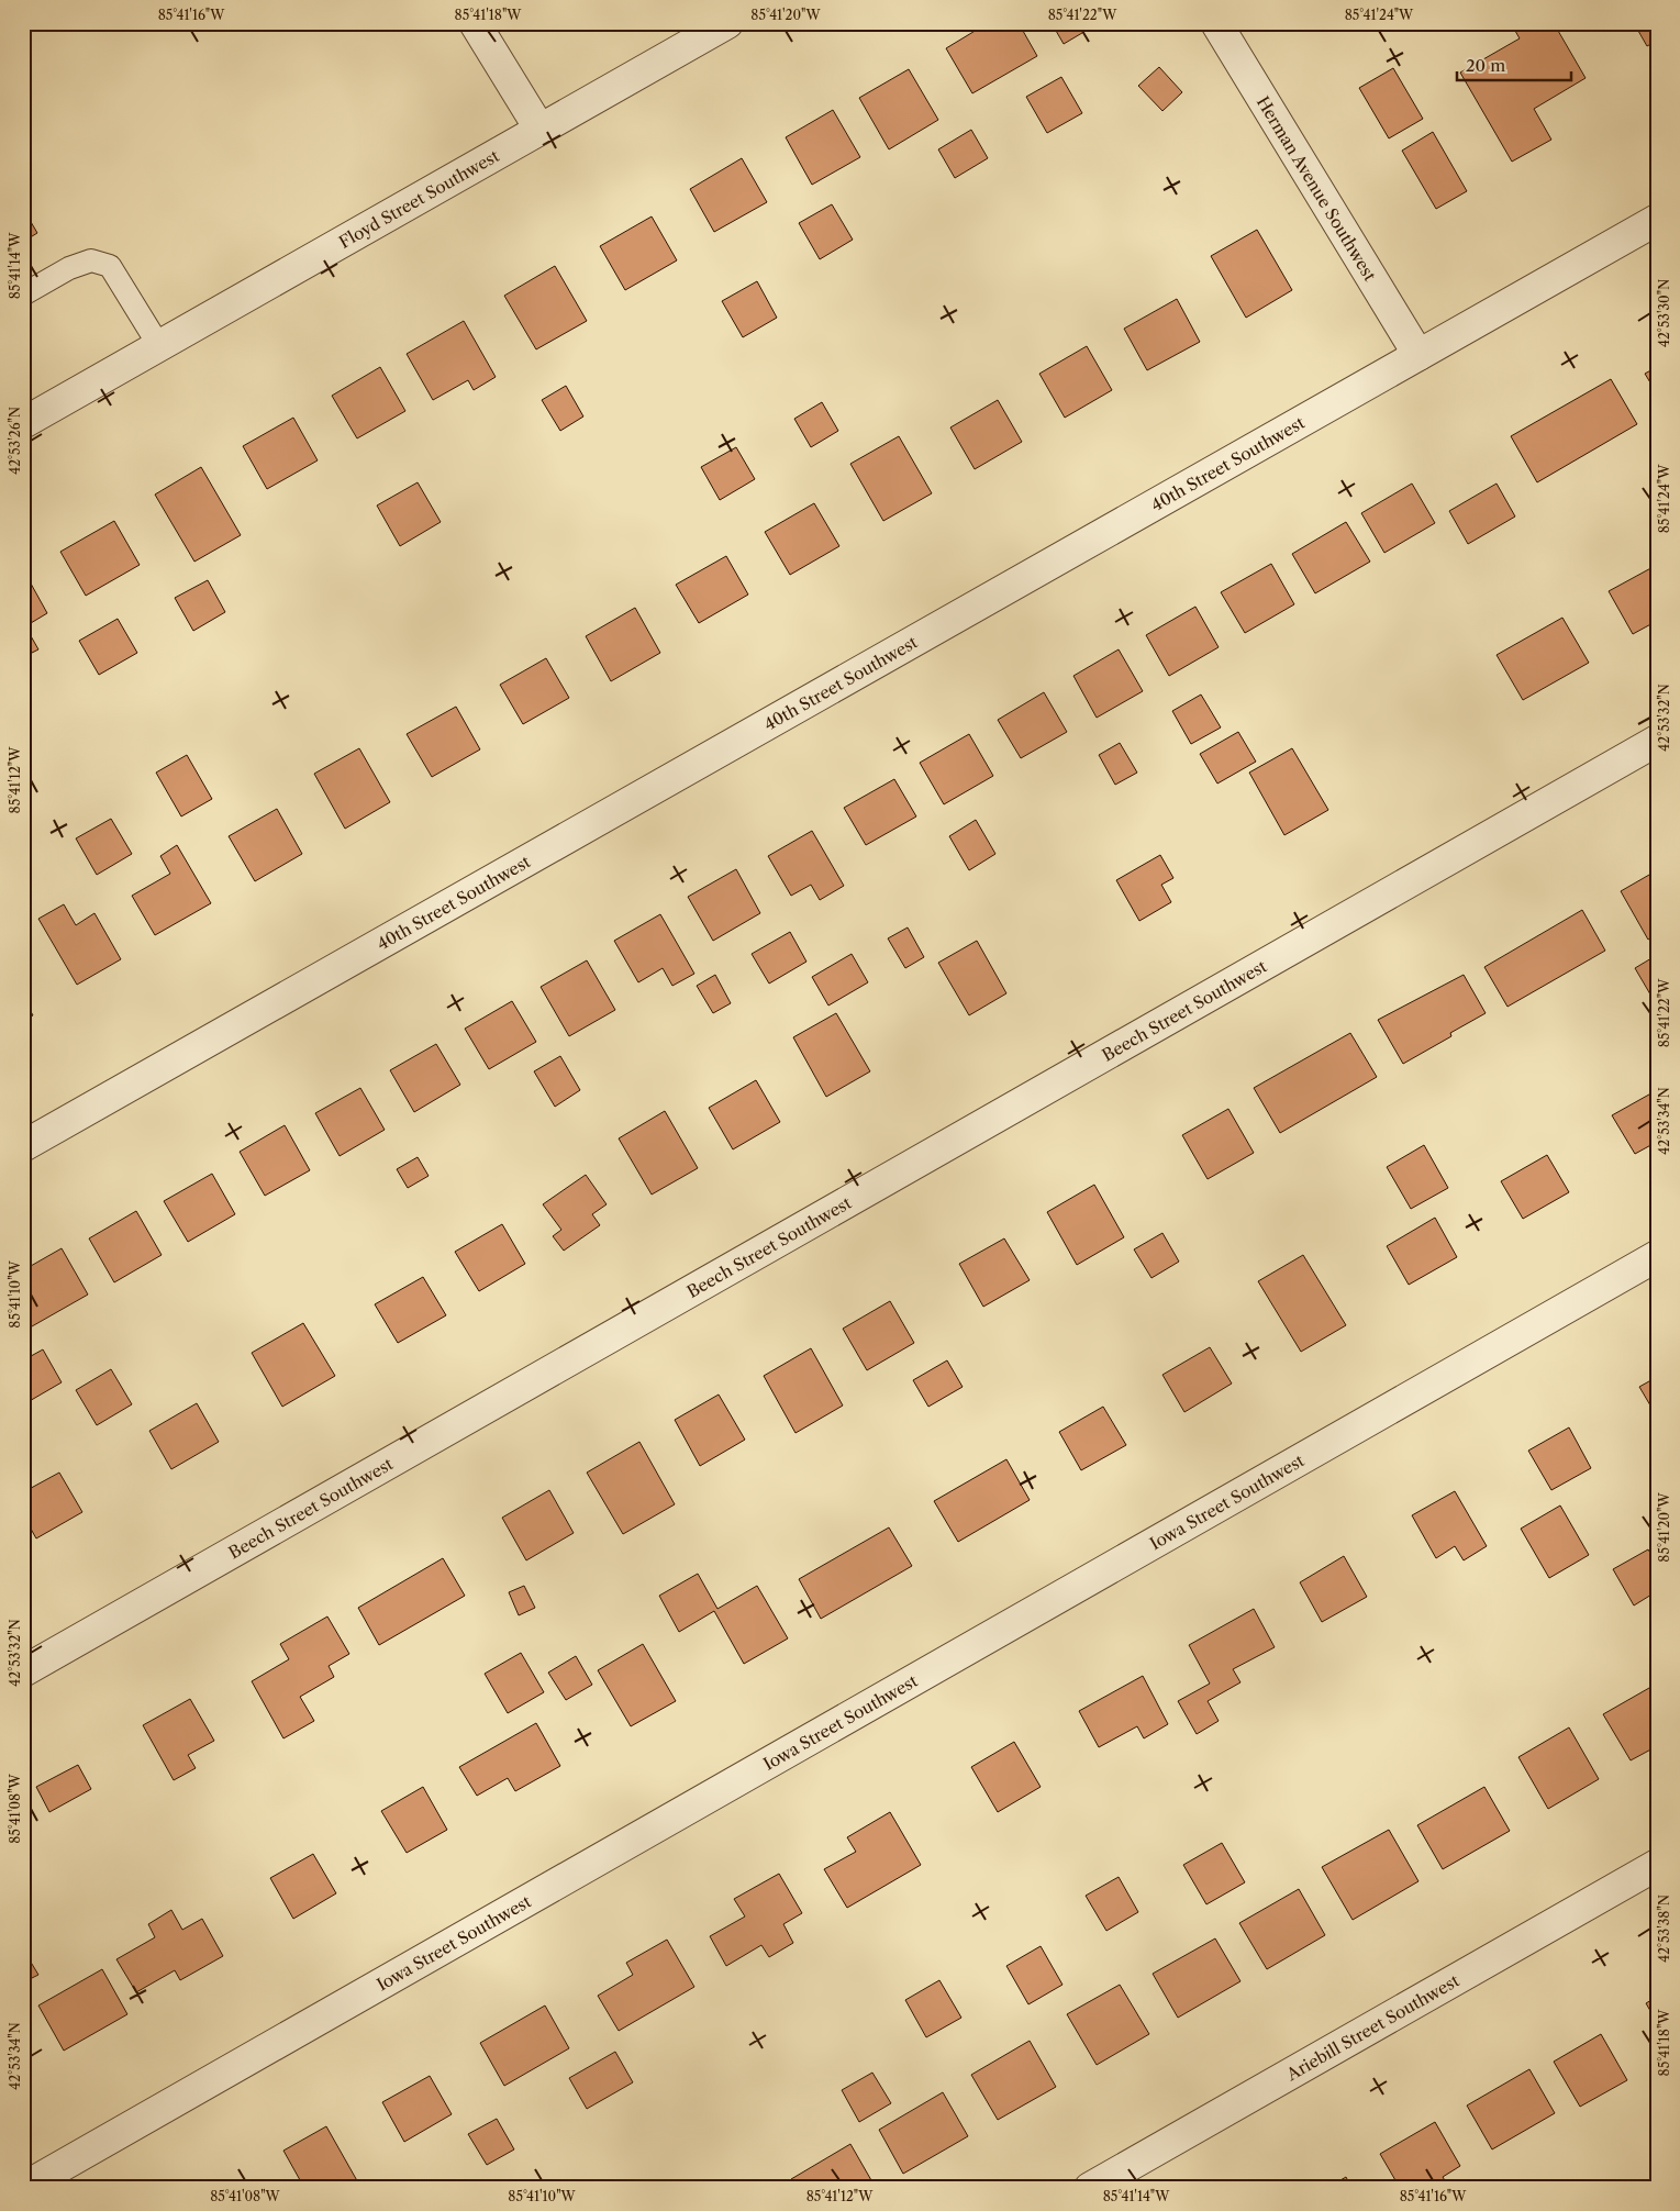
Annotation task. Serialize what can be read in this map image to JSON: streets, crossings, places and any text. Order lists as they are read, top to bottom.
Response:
{
  "streets": {
    "street": [
      "Herman Avenue Southwest",
      "Floyd Street Southwest",
      "40th Street Southwest",
      "Beech Street Southwest",
      "Iowa Street Southwest",
      "Ariebill Street Southwest"
    ]
  },
  "crossings": [
    ["Herman Avenue Southwest", "40th Street Southwest"]
  ],
  "scale_bar": "20 m",
  "coordinates": [
    "85°41'16\"W",
    "85°41'18\"W",
    "85°41'20\"W",
    "85°41'22\"W",
    "85°41'24\"W",
    "85°41'14\"W",
    "42°53'30\"N",
    "42°53'26\"N",
    "42°53'32\"N",
    "85°41'12\"W",
    "42°53'34\"N",
    "85°41'10\"W",
    "85°41'08\"W",
    "42°53'38\"N"
  ]
}
